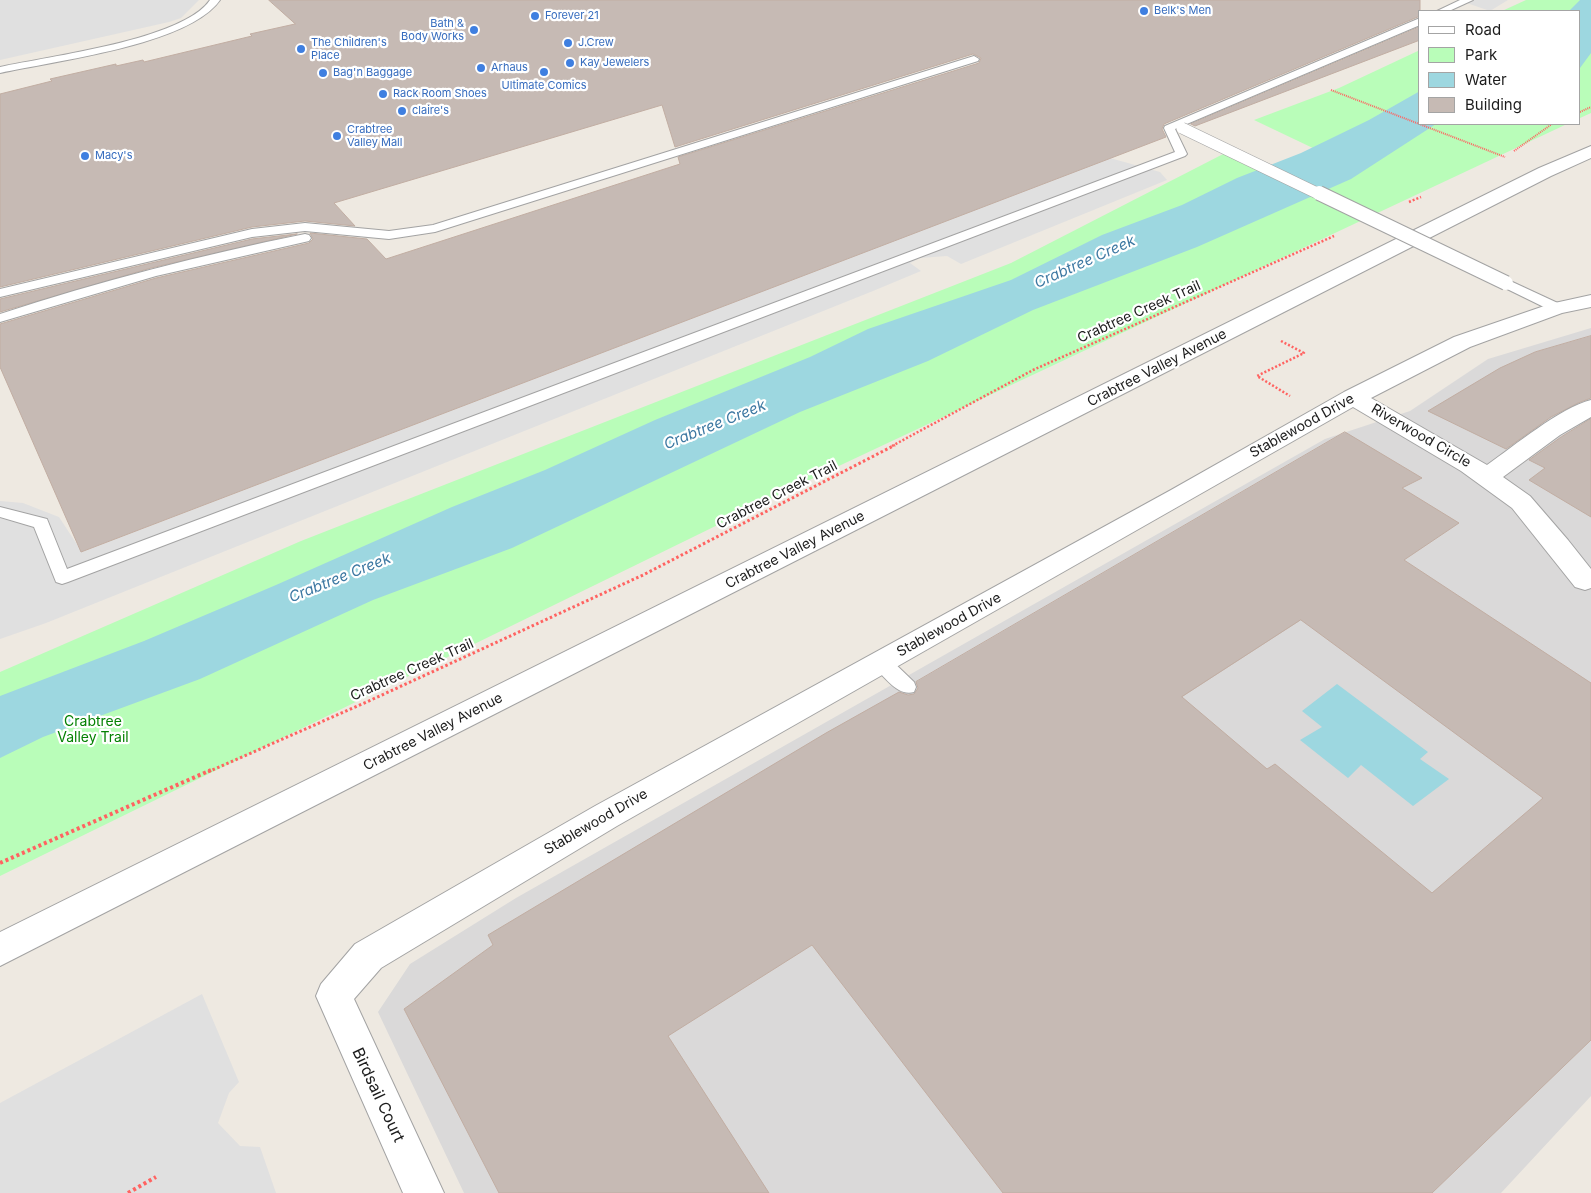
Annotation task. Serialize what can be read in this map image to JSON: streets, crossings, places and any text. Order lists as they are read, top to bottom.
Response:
{
  "streets": {
    "street": [
      "Crabtree Valley Avenue",
      "Stablewood Drive",
      "Riverwood Circle",
      "Birdsail Court"
    ],
    "path": ["Crabtree Creek Trail"]
  },
  "crossings": [
    ["Stablewood Drive", "Riverwood Circle"],
    ["Stablewood Drive", "Birdsail Court"]
  ],
  "water": ["Crabtree Creek"],
  "parks": ["Crabtree Valley Trail"],
  "places": [
    "Belk's Men",
    "Forever 21",
    "Bath & Body Works",
    "J.Crew",
    "The Children's Place",
    "Kay Jewelers",
    "Arhaus",
    "Ultimate Comics",
    "Bag'n Baggage",
    "Rack Room Shoes",
    "claire's",
    "Crabtree Valley Mall",
    "Macy's"
  ],
  "legend": [
    "Road",
    "Park",
    "Water",
    "Building"
  ]
}
